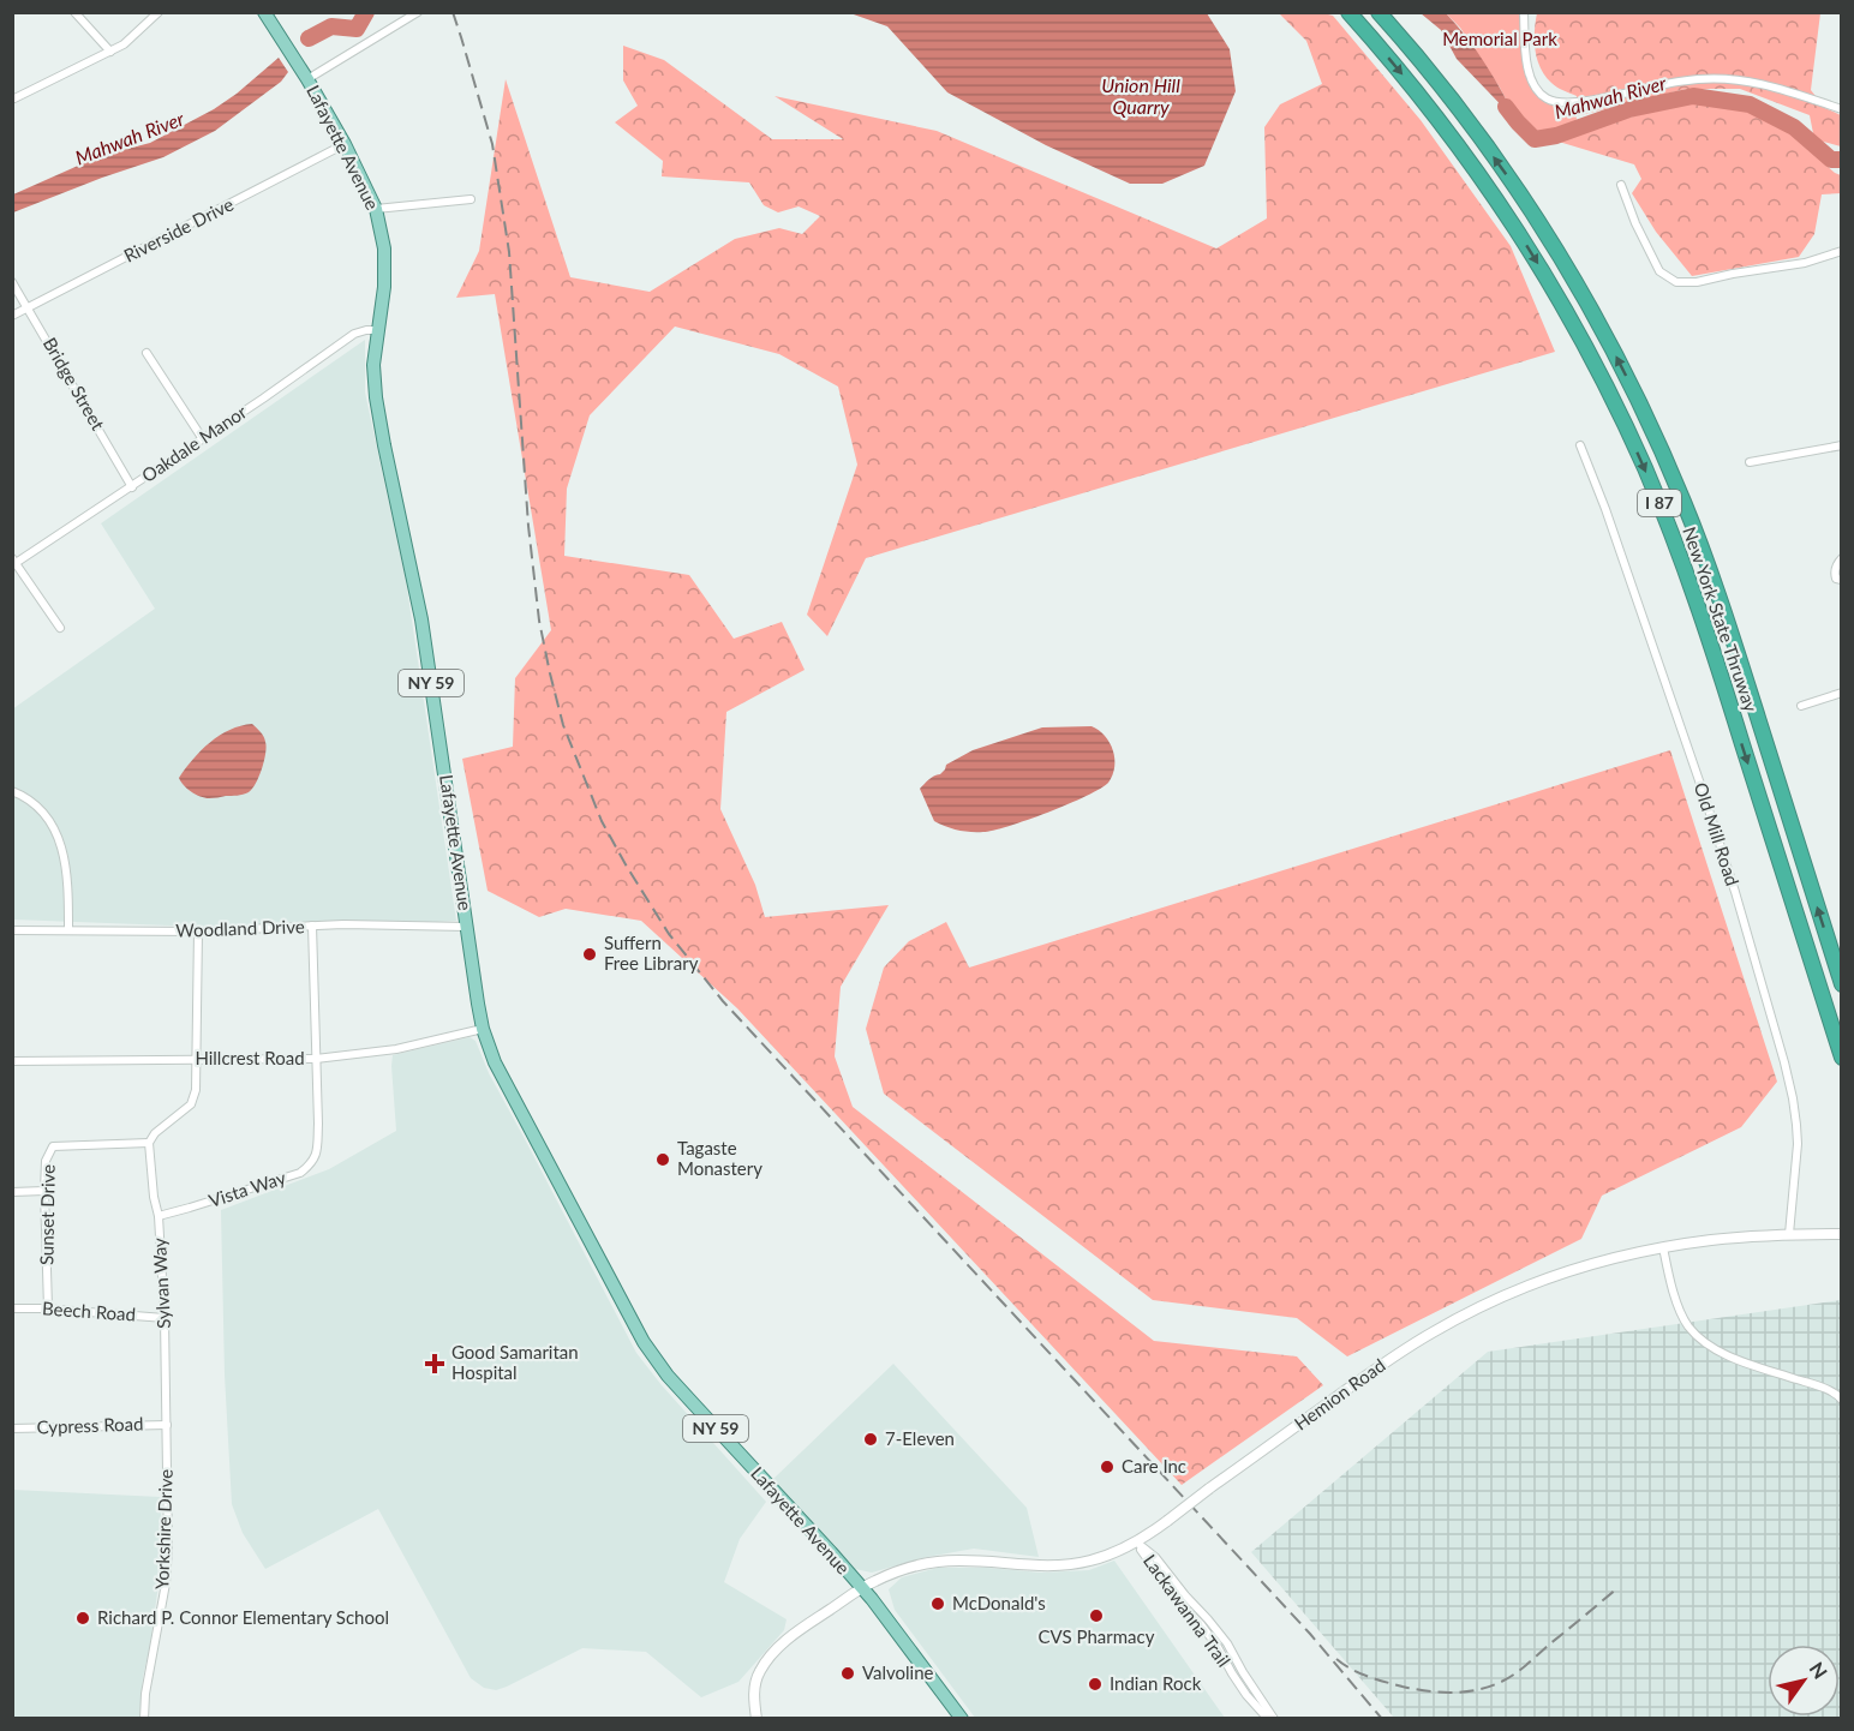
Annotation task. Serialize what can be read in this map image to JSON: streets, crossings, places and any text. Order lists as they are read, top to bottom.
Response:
{
  "streets": {
    "highway": ["I 87", "New York State Thruway"],
    "main road": ["Lafayette Avenue", "NY 59"],
    "street": [
      "Riverside Drive",
      "Bridge Street",
      "Oakdale Manor",
      "Old Mill Road",
      "Woodland Drive",
      "Hillcrest Road",
      "Vista Way",
      "Sunset Drive",
      "Sylvan Way",
      "Beech Road",
      "Hemion Road",
      "Cypress Road",
      "Yorkshire Drive",
      "Lackawanna Trail"
    ]
  },
  "crossings": [
    ["Lafayette Avenue", "Riverside Drive"],
    ["Lafayette Avenue", "Oakdale Manor"],
    ["Lafayette Avenue", "NY 59"],
    ["Lafayette Avenue", "Woodland Drive"],
    ["Lafayette Avenue", "Hillcrest Road"],
    ["Lafayette Avenue", "Hemion Road"],
    ["Riverside Drive", "Bridge Street"],
    ["Bridge Street", "Oakdale Manor"],
    ["NY 59", "Hemion Road"],
    ["Old Mill Road", "Hemion Road"],
    ["Woodland Drive", "Vista Way"],
    ["Hillcrest Road", "Vista Way"],
    ["Vista Way", "Sylvan Way"],
    ["Sunset Drive", "Sylvan Way"],
    ["Sunset Drive", "Beech Road"],
    ["Sylvan Way", "Beech Road"],
    ["Sylvan Way", "Cypress Road"],
    ["Sylvan Way", "Yorkshire Drive"],
    ["Hemion Road", "Lackawanna Trail"],
    ["Cypress Road", "Yorkshire Drive"]
  ],
  "water": ["Union Hill Quarry", "Mahwah River"],
  "parks": ["Memorial Park"],
  "places": {
    "other": [
      "Suffern Free Library",
      "Tagaste Monastery",
      "7-Eleven",
      "Care Inc",
      "McDonald's",
      "CVS Pharmacy",
      "Richard P. Connor Elementary School",
      "Valvoline",
      "Indian Rock"
    ],
    "health": ["Good Samaritan Hospital"]
  },
  "north": "top right"
}
